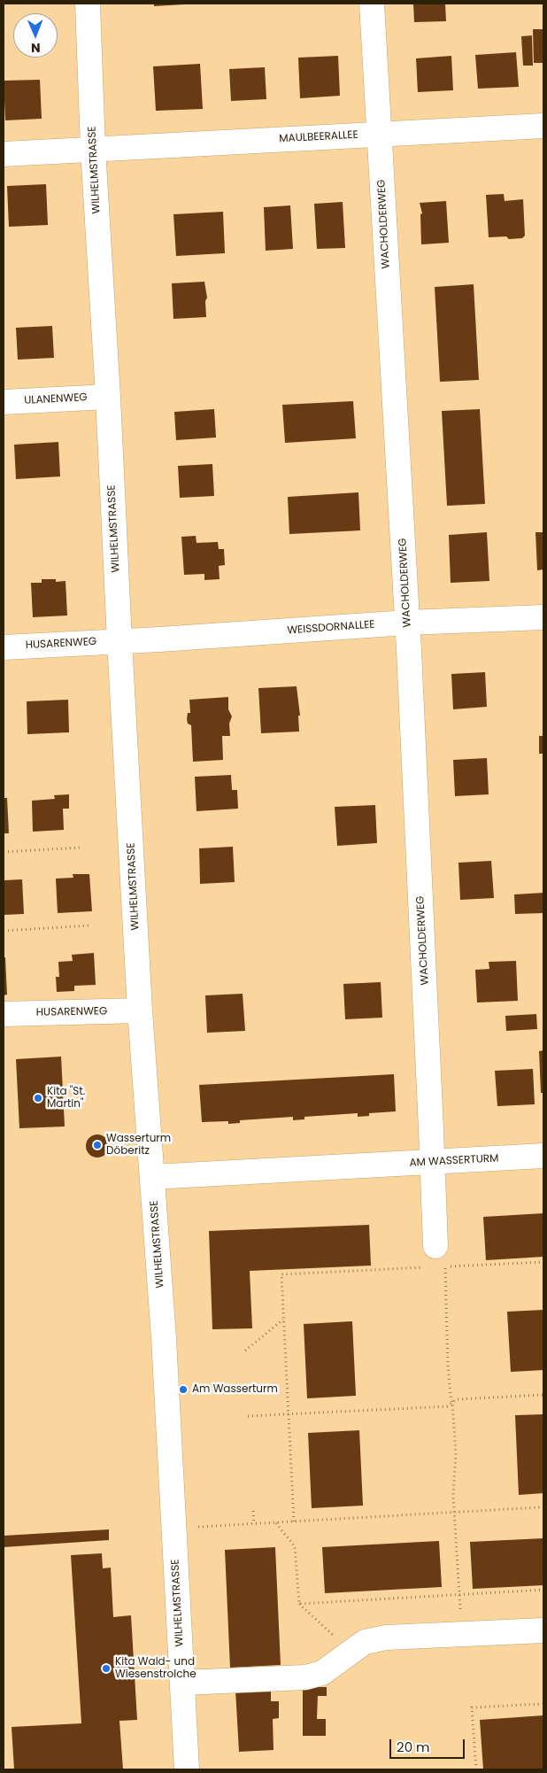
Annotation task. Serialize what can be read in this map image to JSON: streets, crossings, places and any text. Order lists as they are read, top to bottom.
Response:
{
  "streets": {
    "street": [
      "MAULBEERALLEE",
      "WILHELMSTRASSE",
      "WACHOLDERWEG",
      "ULANENWEG",
      "WEISSDORNALLEE",
      "HUSARENWEG",
      "AM WASSERTURM"
    ]
  },
  "crossings": [
    ["MAULBEERALLEE", "WILHELMSTRASSE"],
    ["MAULBEERALLEE", "WACHOLDERWEG"],
    ["WILHELMSTRASSE", "ULANENWEG"],
    ["WILHELMSTRASSE", "WEISSDORNALLEE"],
    ["WILHELMSTRASSE", "HUSARENWEG"],
    ["WILHELMSTRASSE", "AM WASSERTURM"],
    ["WACHOLDERWEG", "WEISSDORNALLEE"],
    ["WACHOLDERWEG", "AM WASSERTURM"],
    ["WEISSDORNALLEE", "HUSARENWEG"]
  ],
  "places": [
    "Kita \"St. Martin\"",
    "Wasserturm Döberitz",
    "Am Wasserturm",
    "Kita Wald- und Wiesenstrolche"
  ],
  "scale_bar": "20 m",
  "north": "bottom"
}
